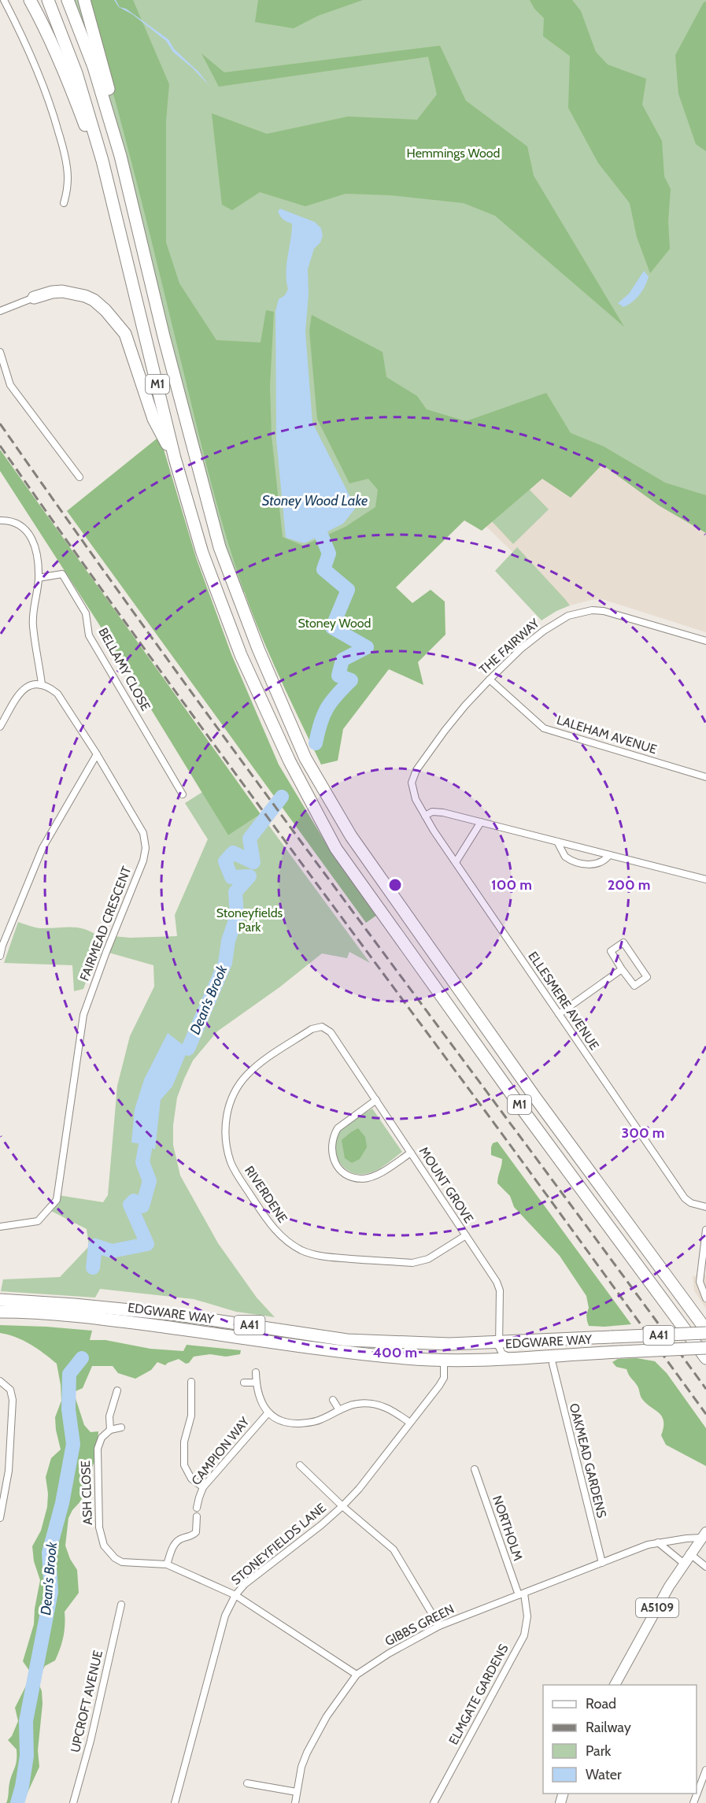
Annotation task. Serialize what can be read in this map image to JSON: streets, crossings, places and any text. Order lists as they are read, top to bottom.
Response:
{
  "streets": {
    "highway": ["M1", "EDGWARE WAY", "A41"],
    "main road": ["A5109"],
    "street": [
      "THE FAIRWAY",
      "BELLAMY CLOSE",
      "LALEHAM AVENUE",
      "FAIRMEAD CRESCENT",
      "ELLESMERE AVENUE",
      "MOUNT GROVE",
      "RIVERDENE",
      "CAMPION WAY",
      "OAKMEAD GARDENS",
      "ASH CLOSE",
      "NORTHOLM",
      "STONEYFIELDS LANE",
      "GIBBS GREEN",
      "ELMGATE GARDENS",
      "UPCROFT AVENUE"
    ]
  },
  "crossings": [
    ["M1", "A41"],
    ["THE FAIRWAY", "LALEHAM AVENUE"],
    ["THE FAIRWAY", "ELLESMERE AVENUE"],
    ["MOUNT GROVE", "RIVERDENE"],
    ["MOUNT GROVE", "EDGWARE WAY"],
    ["MOUNT GROVE", "A41"],
    ["EDGWARE WAY", "A41"],
    ["EDGWARE WAY", "STONEYFIELDS LANE"],
    ["OAKMEAD GARDENS", "GIBBS GREEN"],
    ["ASH CLOSE", "STONEYFIELDS LANE"],
    ["ASH CLOSE", "GIBBS GREEN"],
    ["NORTHOLM", "GIBBS GREEN"],
    ["NORTHOLM", "ELMGATE GARDENS"],
    ["A5109", "GIBBS GREEN"],
    ["GIBBS GREEN", "ELMGATE GARDENS"]
  ],
  "water": ["Stoney Wood Lake", "Dean's Brook"],
  "parks": ["Hemmings Wood", "Stoney Wood", "Stoneyfields Park"],
  "legend": [
    "Road",
    "Railway",
    "Park",
    "Water"
  ],
  "rings": [
    "100 m",
    "200 m",
    "300 m",
    "400 m"
  ]
}
